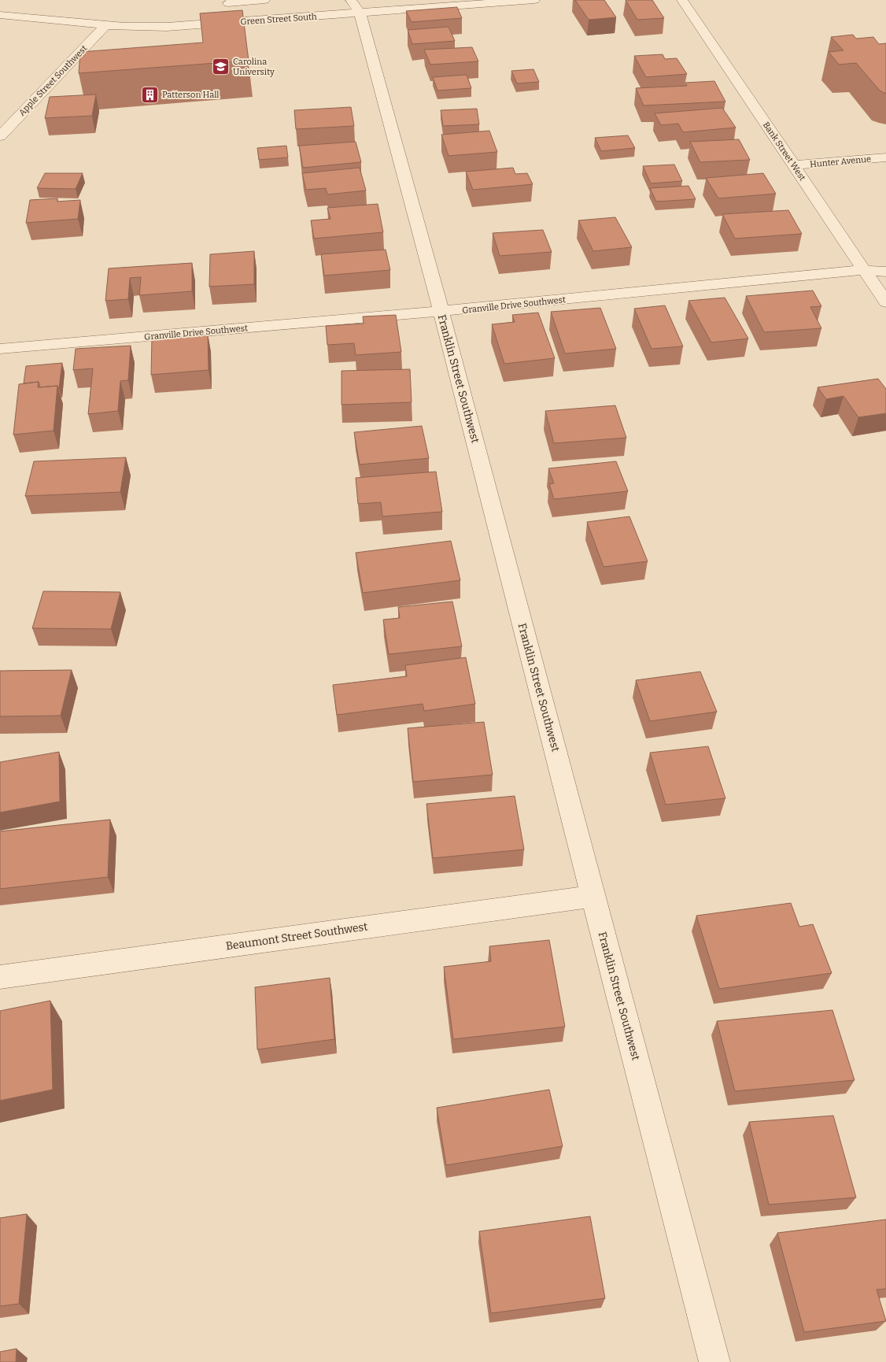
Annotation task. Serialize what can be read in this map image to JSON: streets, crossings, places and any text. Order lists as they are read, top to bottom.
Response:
{
  "streets": {
    "street": [
      "Green Street South",
      "Apple Street Southwest",
      "Bank Street West",
      "Hunter Avenue",
      "Granville Drive Southwest",
      "Franklin Street Southwest",
      "Beaumont Street Southwest"
    ]
  },
  "crossings": [
    ["Green Street South", "Apple Street Southwest"],
    ["Green Street South", "Franklin Street Southwest"],
    ["Bank Street West", "Hunter Avenue"],
    ["Bank Street West", "Granville Drive Southwest"],
    ["Granville Drive Southwest", "Franklin Street Southwest"],
    ["Franklin Street Southwest", "Beaumont Street Southwest"]
  ],
  "places": {
    "school or university": ["Carolina University"],
    "building": ["Patterson Hall"]
  }
}
